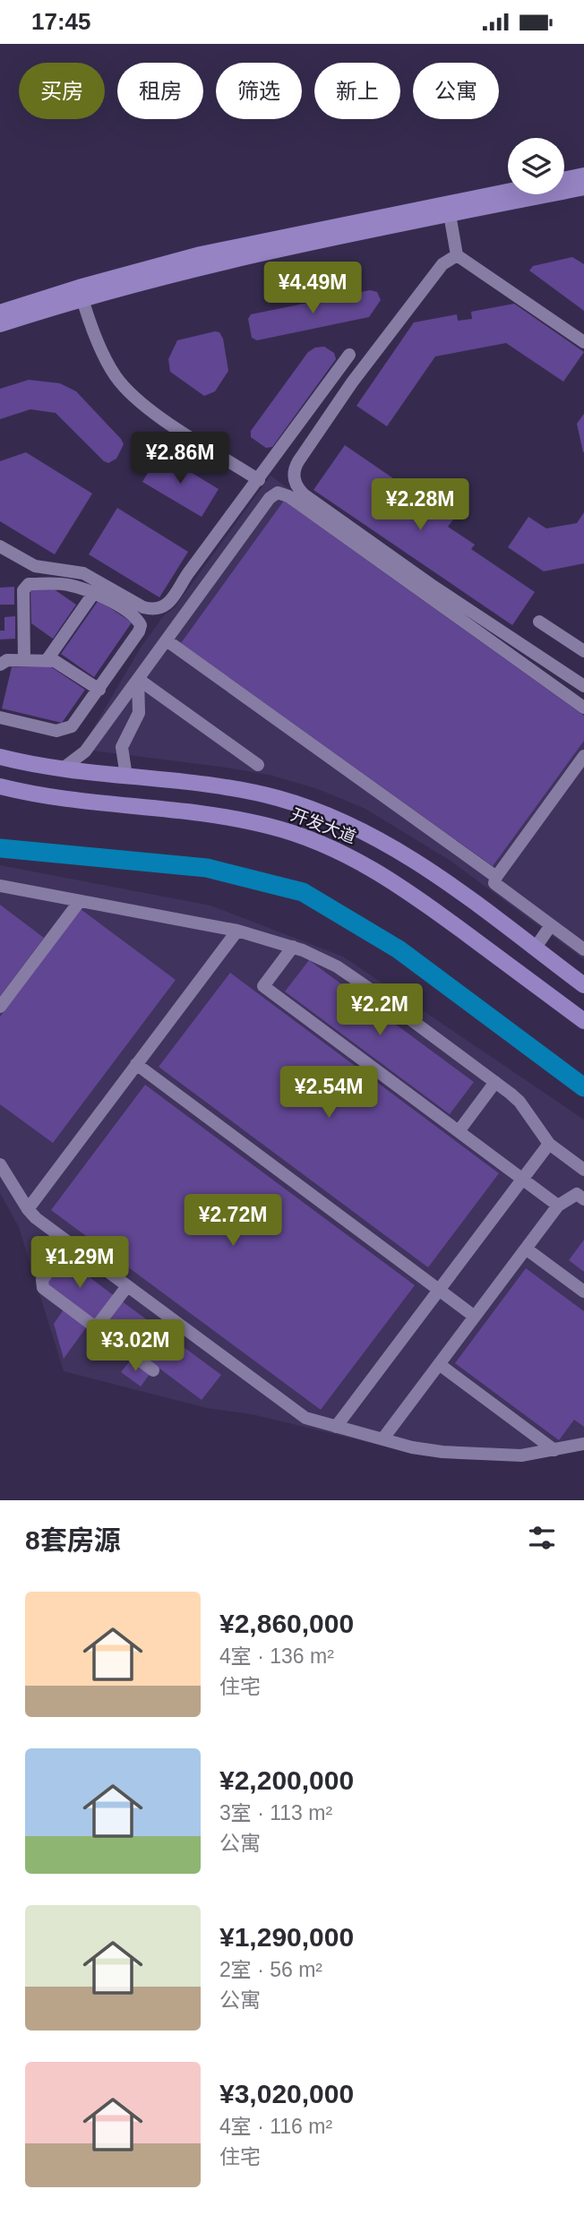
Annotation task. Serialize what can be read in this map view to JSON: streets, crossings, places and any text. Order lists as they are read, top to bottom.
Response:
{
  "streets": {
    "main road": ["开发大道"]
  },
  "page": {
    "status": "17:45",
    "chip": [
      "买房",
      "租房",
      "筛选",
      "新上",
      "公寓"
    ],
    "price": [
      "¥4.49M",
      "¥2.86M",
      "¥2.28M",
      "¥2.2M",
      "¥2.54M",
      "¥2.72M",
      "¥1.29M",
      "¥3.02M"
    ],
    "heading": "8套房源",
    "list": [
      {
        "name": "¥2,860,000",
        "note": "4室 · 136 m² · 住宅"
      },
      {
        "name": "¥2,200,000",
        "note": "3室 · 113 m² · 公寓"
      },
      {
        "name": "¥1,290,000",
        "note": "2室 · 56 m² · 公寓"
      },
      {
        "name": "¥3,020,000",
        "note": "4室 · 116 m² · 住宅"
      }
    ]
  }
}
